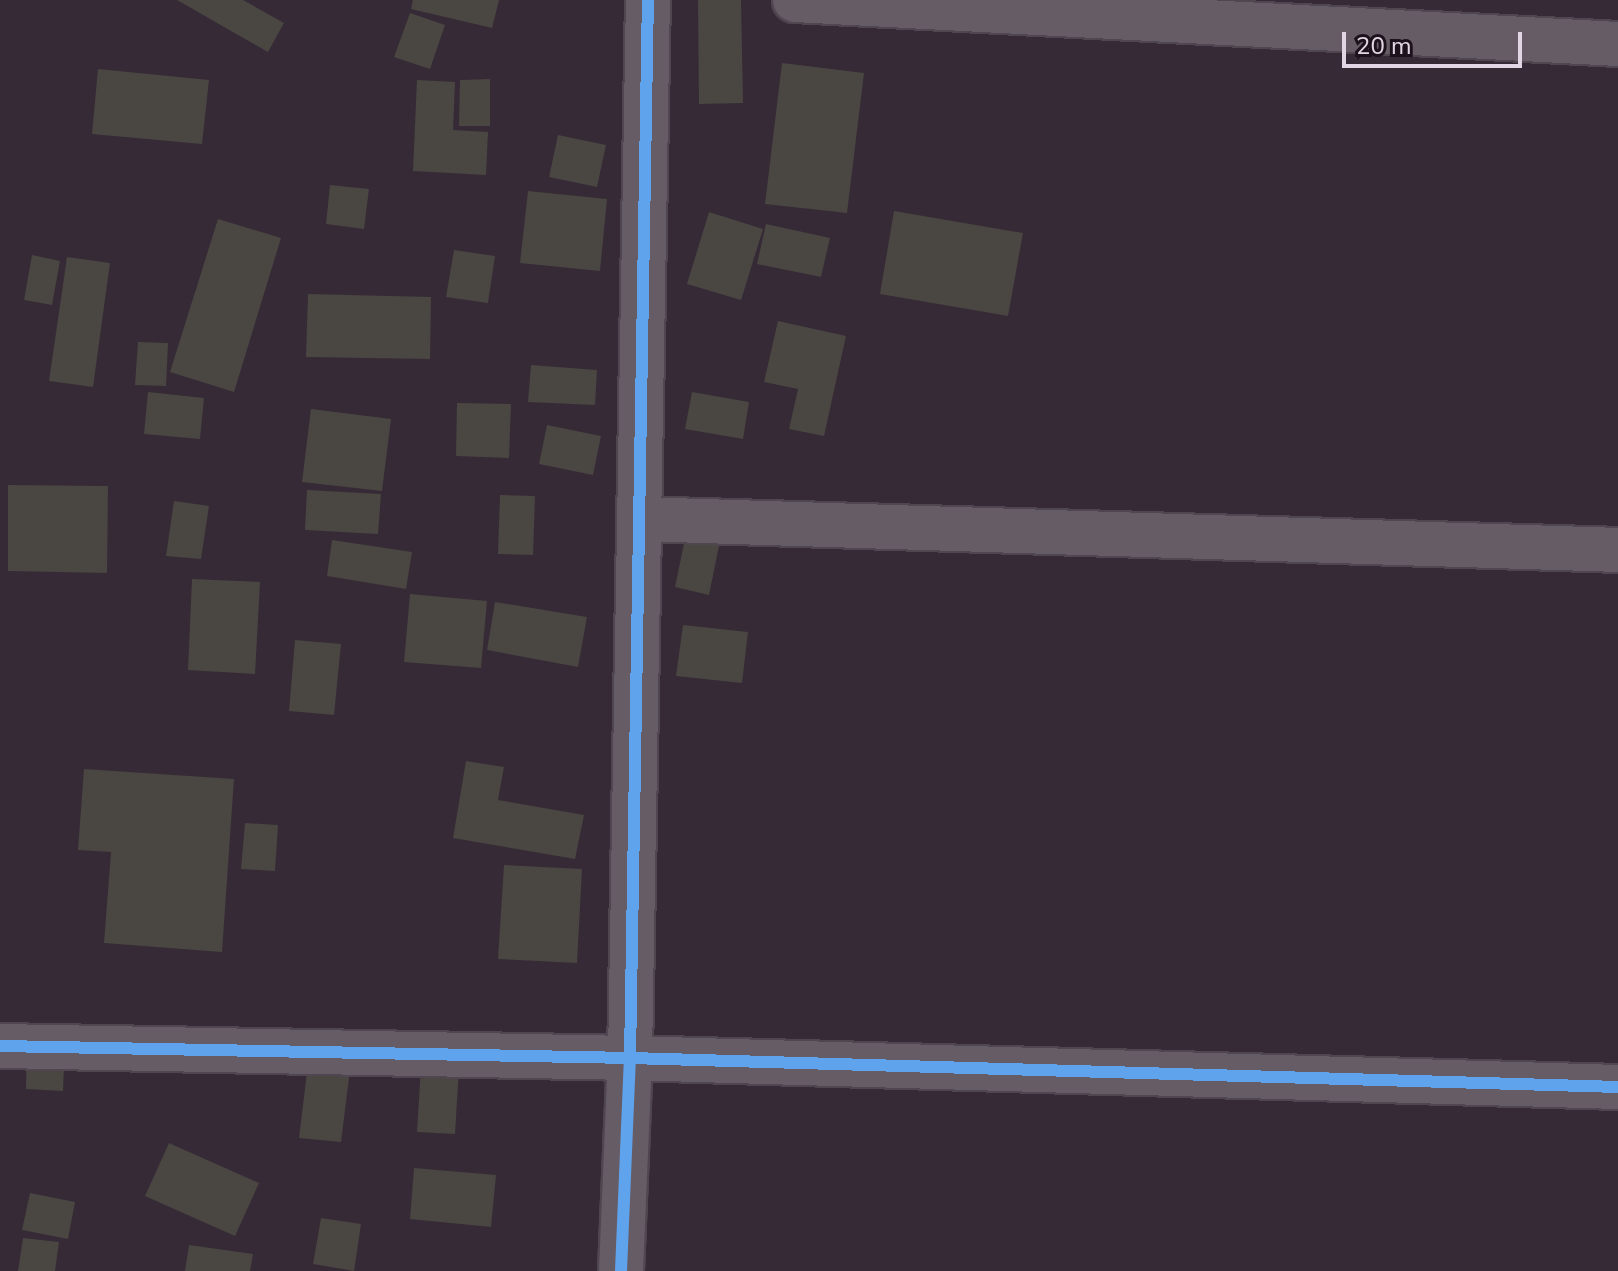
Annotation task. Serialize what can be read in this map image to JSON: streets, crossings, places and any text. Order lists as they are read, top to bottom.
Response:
{
  "scale_bar": "20 m"
}
